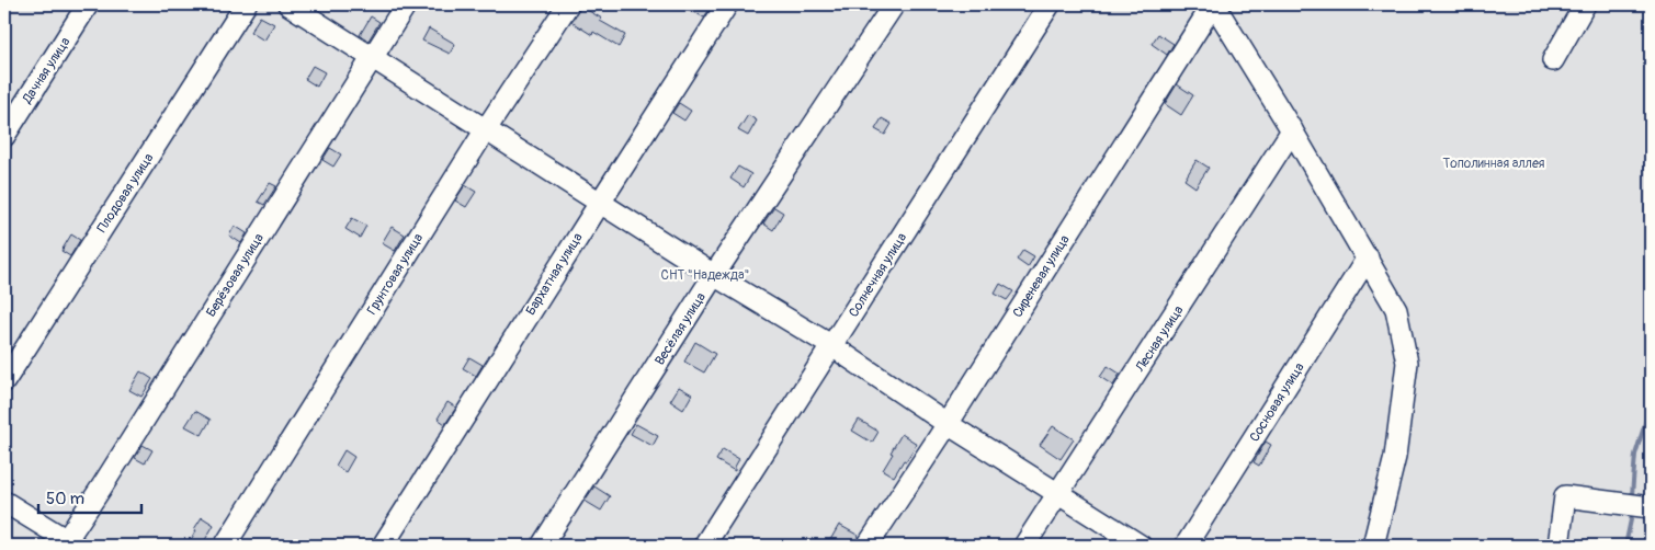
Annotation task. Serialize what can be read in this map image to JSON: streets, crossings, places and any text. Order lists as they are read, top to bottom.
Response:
{
  "streets": {
    "street": [
      "Дачная улица",
      "Плодовая улица",
      "Грунтовая улица",
      "Бархатная улица",
      "Берёзовая улица",
      "Солнечная улица",
      "Сиреневая улица",
      "Весёлая улица",
      "Лесная улица",
      "Сосновая улица"
    ]
  },
  "parks": ["Тополинная аллея", "СНТ \"Надежда\""],
  "scale_bar": "50 m"
}
